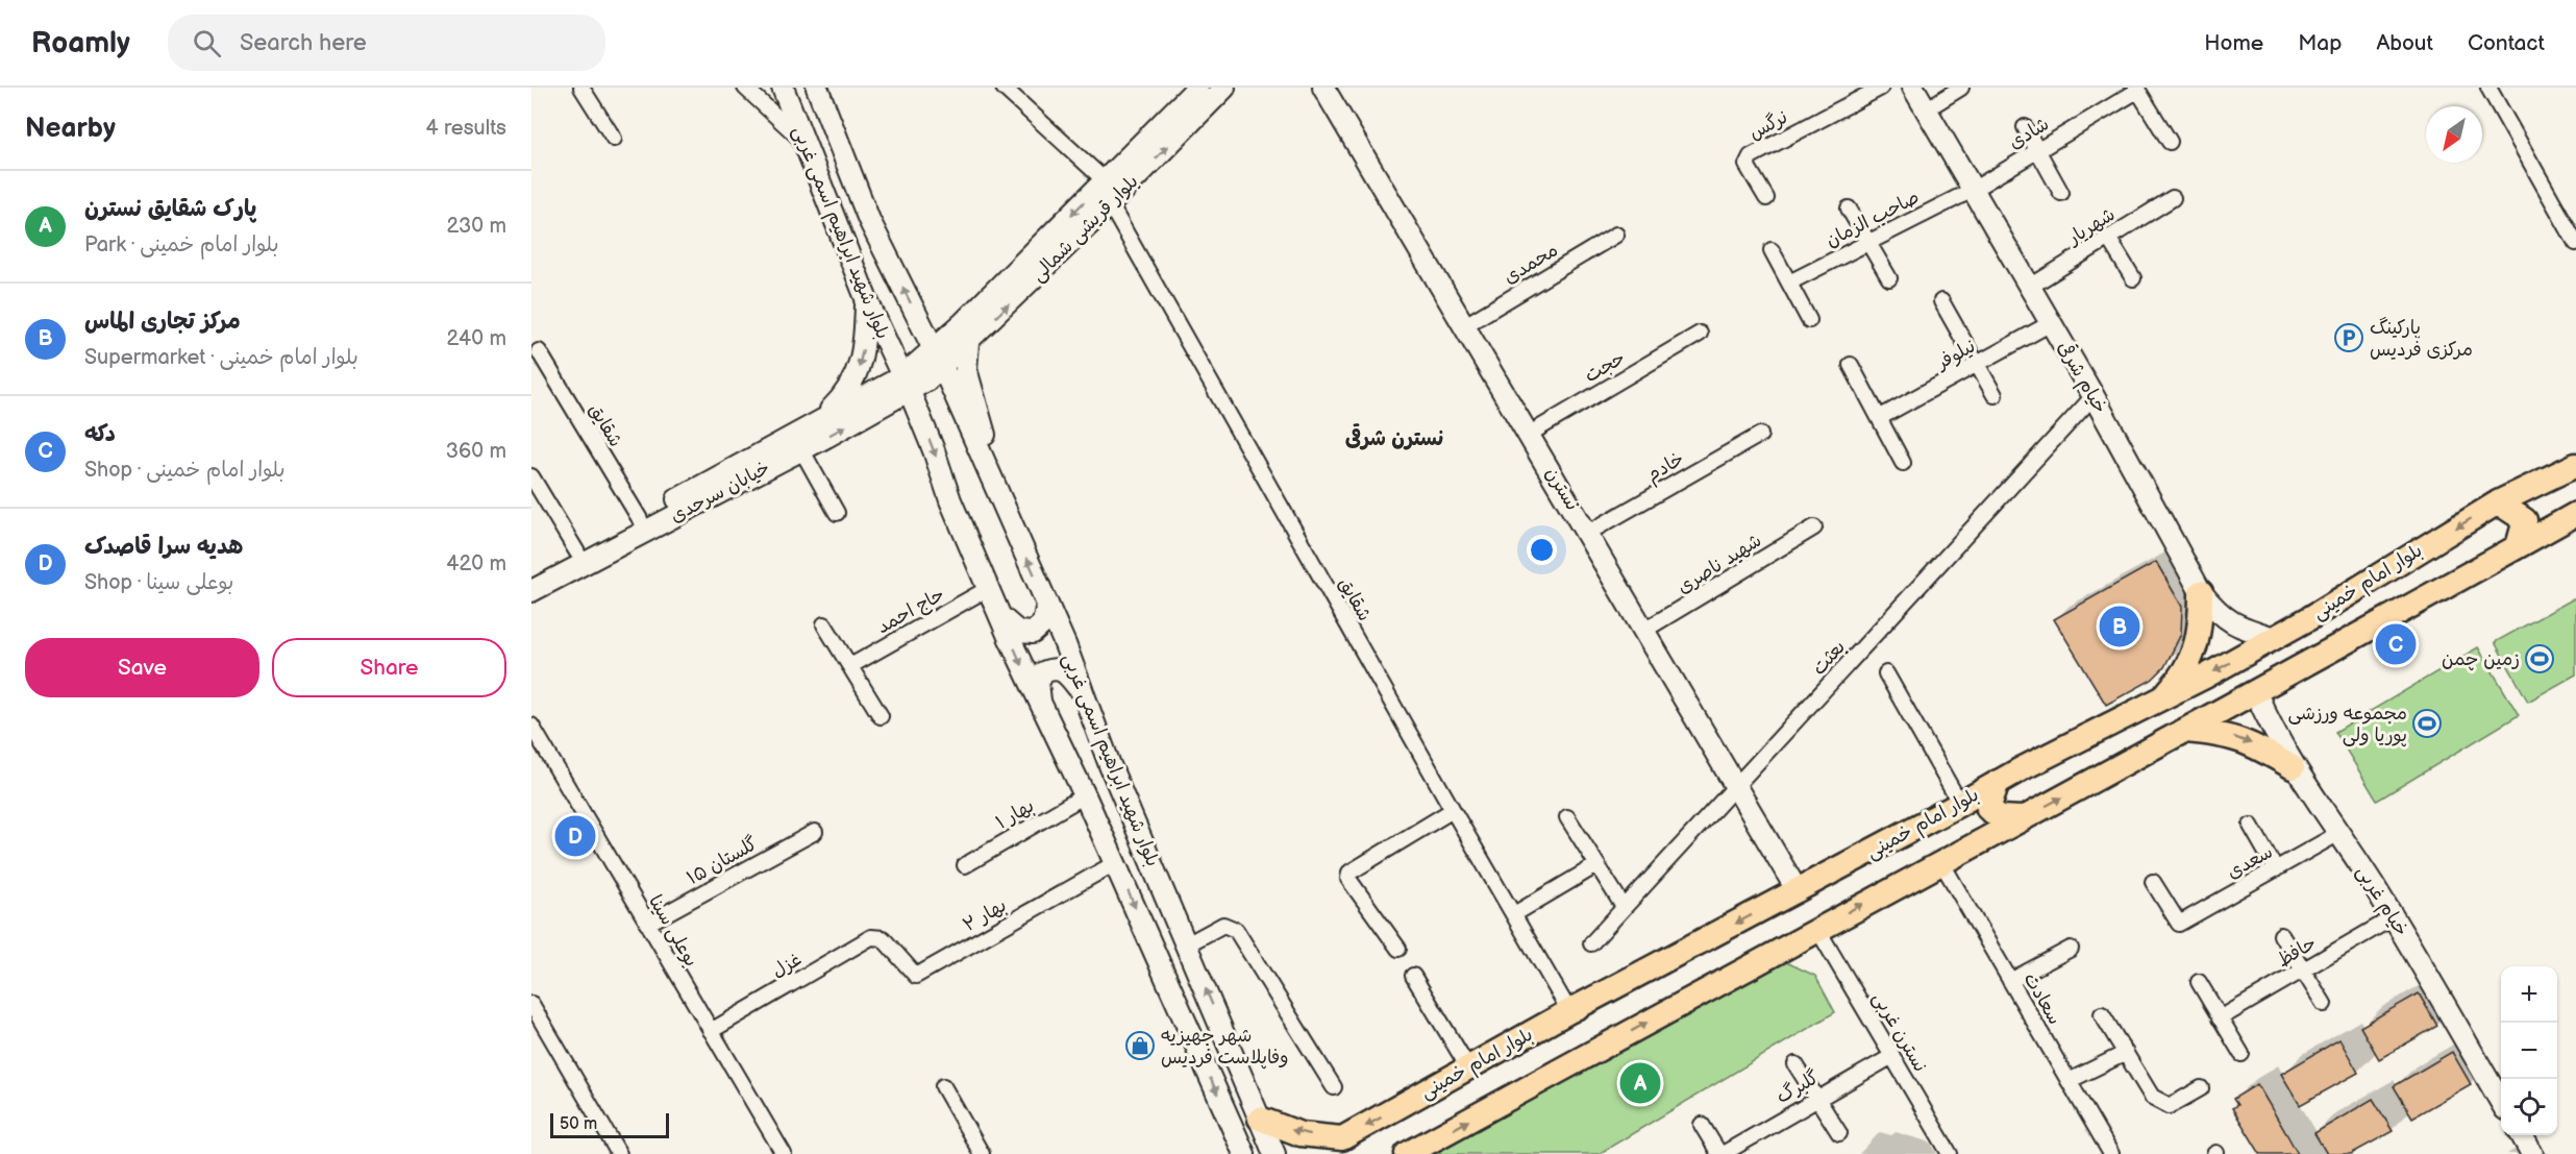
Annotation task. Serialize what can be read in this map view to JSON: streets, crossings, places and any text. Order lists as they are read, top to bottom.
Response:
{
  "streets": {
    "main road": [
      "بلوار قریشی شمالی",
      "بلوار شهید ابراهیم اسمی غربی",
      "خیام شرقی",
      "نسترن",
      "خیابان سرحدی",
      "بلوار امام خمینی",
      "خیام غربی"
    ],
    "street": [
      "نرگس",
      "شادی",
      "صاحب الزمان",
      "شهریار",
      "محمدی",
      "نیلوفر",
      "حجت",
      "شقایق",
      "خادم",
      "شهید ناصری",
      "حاج احمد",
      "بعثت",
      "بهار ۱",
      "گلستان ۱۵",
      "سعدی",
      "بهار ۲",
      "بوعلی سینا",
      "حافظ",
      "غزل",
      "سعادت",
      "نسترن غربی",
      "گلبرگ"
    ]
  },
  "crossings": [
    ["شادی", "صاحب الزمان"],
    ["شادی", "خیام شرقی"],
    ["صاحب الزمان", "خیام شرقی"],
    ["شهریار", "خیام شرقی"],
    ["بلوار قریشی شمالی", "بلوار شهید ابراهیم اسمی غربی"],
    ["بلوار قریشی شمالی", "شقایق"],
    ["بلوار شهید ابراهیم اسمی غربی", "خیابان سرحدی"],
    ["بلوار شهید ابراهیم اسمی غربی", "بلوار امام خمینی"],
    ["بلوار شهید ابراهیم اسمی غربی", "حاج احمد"],
    ["بلوار شهید ابراهیم اسمی غربی", "بهار ۱"],
    ["بلوار شهید ابراهیم اسمی غربی", "بهار ۲"],
    ["محمدی", "نسترن"],
    ["نیلوفر", "خیام شرقی"],
    ["حجت", "نسترن"],
    ["خیام شرقی", "بلوار امام خمینی"],
    ["خیام شرقی", "بعثت"],
    ["شقایق", "خیابان سرحدی"],
    ["شقایق", "بلوار امام خمینی"],
    ["خادم", "نسترن"],
    ["نسترن", "شهید ناصری"],
    ["نسترن", "بلوار امام خمینی"],
    ["نسترن", "بعثت"],
    ["گلستان ۱۵", "بوعلی سینا"],
    ["سعدی", "خیام غربی"],
    ["خیام غربی", "حافظ"],
    ["بهار ۲", "غزل"],
    ["بوعلی سینا", "غزل"],
    ["نسترن غربی", "گلبرگ"]
  ],
  "districts": ["نسترن شرقی"],
  "places": {
    "parking": ["پارکینگ مرکزی فردیس"],
    "sports": ["زمین چمن", "مجموعه ورزشی پوریا ولی"],
    "shop": ["شهر جهیزیه وفاپلاست فردیس"]
  },
  "scale_bar": "50 m",
  "north": "bottom left",
  "page": {
    "header": "Roamly",
    "search": "Search here",
    "nav": [
      "Home",
      "Map",
      "About",
      "Contact"
    ],
    "heading": ["Nearby", "4 results"],
    "list": [
      {
        "mark": "A",
        "name": "پارک شقایق نسترن",
        "note": "Park · بلوار امام خمینی",
        "value": "230 m"
      },
      {
        "mark": "B",
        "name": "مرکز تجاری الماس",
        "note": "Supermarket · بلوار امام خمینی",
        "value": "240 m"
      },
      {
        "mark": "C",
        "name": "دکه",
        "note": "Shop · بلوار امام خمینی",
        "value": "360 m"
      },
      {
        "mark": "D",
        "name": "هدیه سرا قاصدک",
        "note": "Shop · بوعلی سینا",
        "value": "420 m"
      }
    ],
    "pins": [
      "B",
      "C",
      "D",
      "A"
    ],
    "buttons": ["Save", "Share"],
    "map_buttons": ["+", "−"],
    "scale": "50 m"
  }
}
